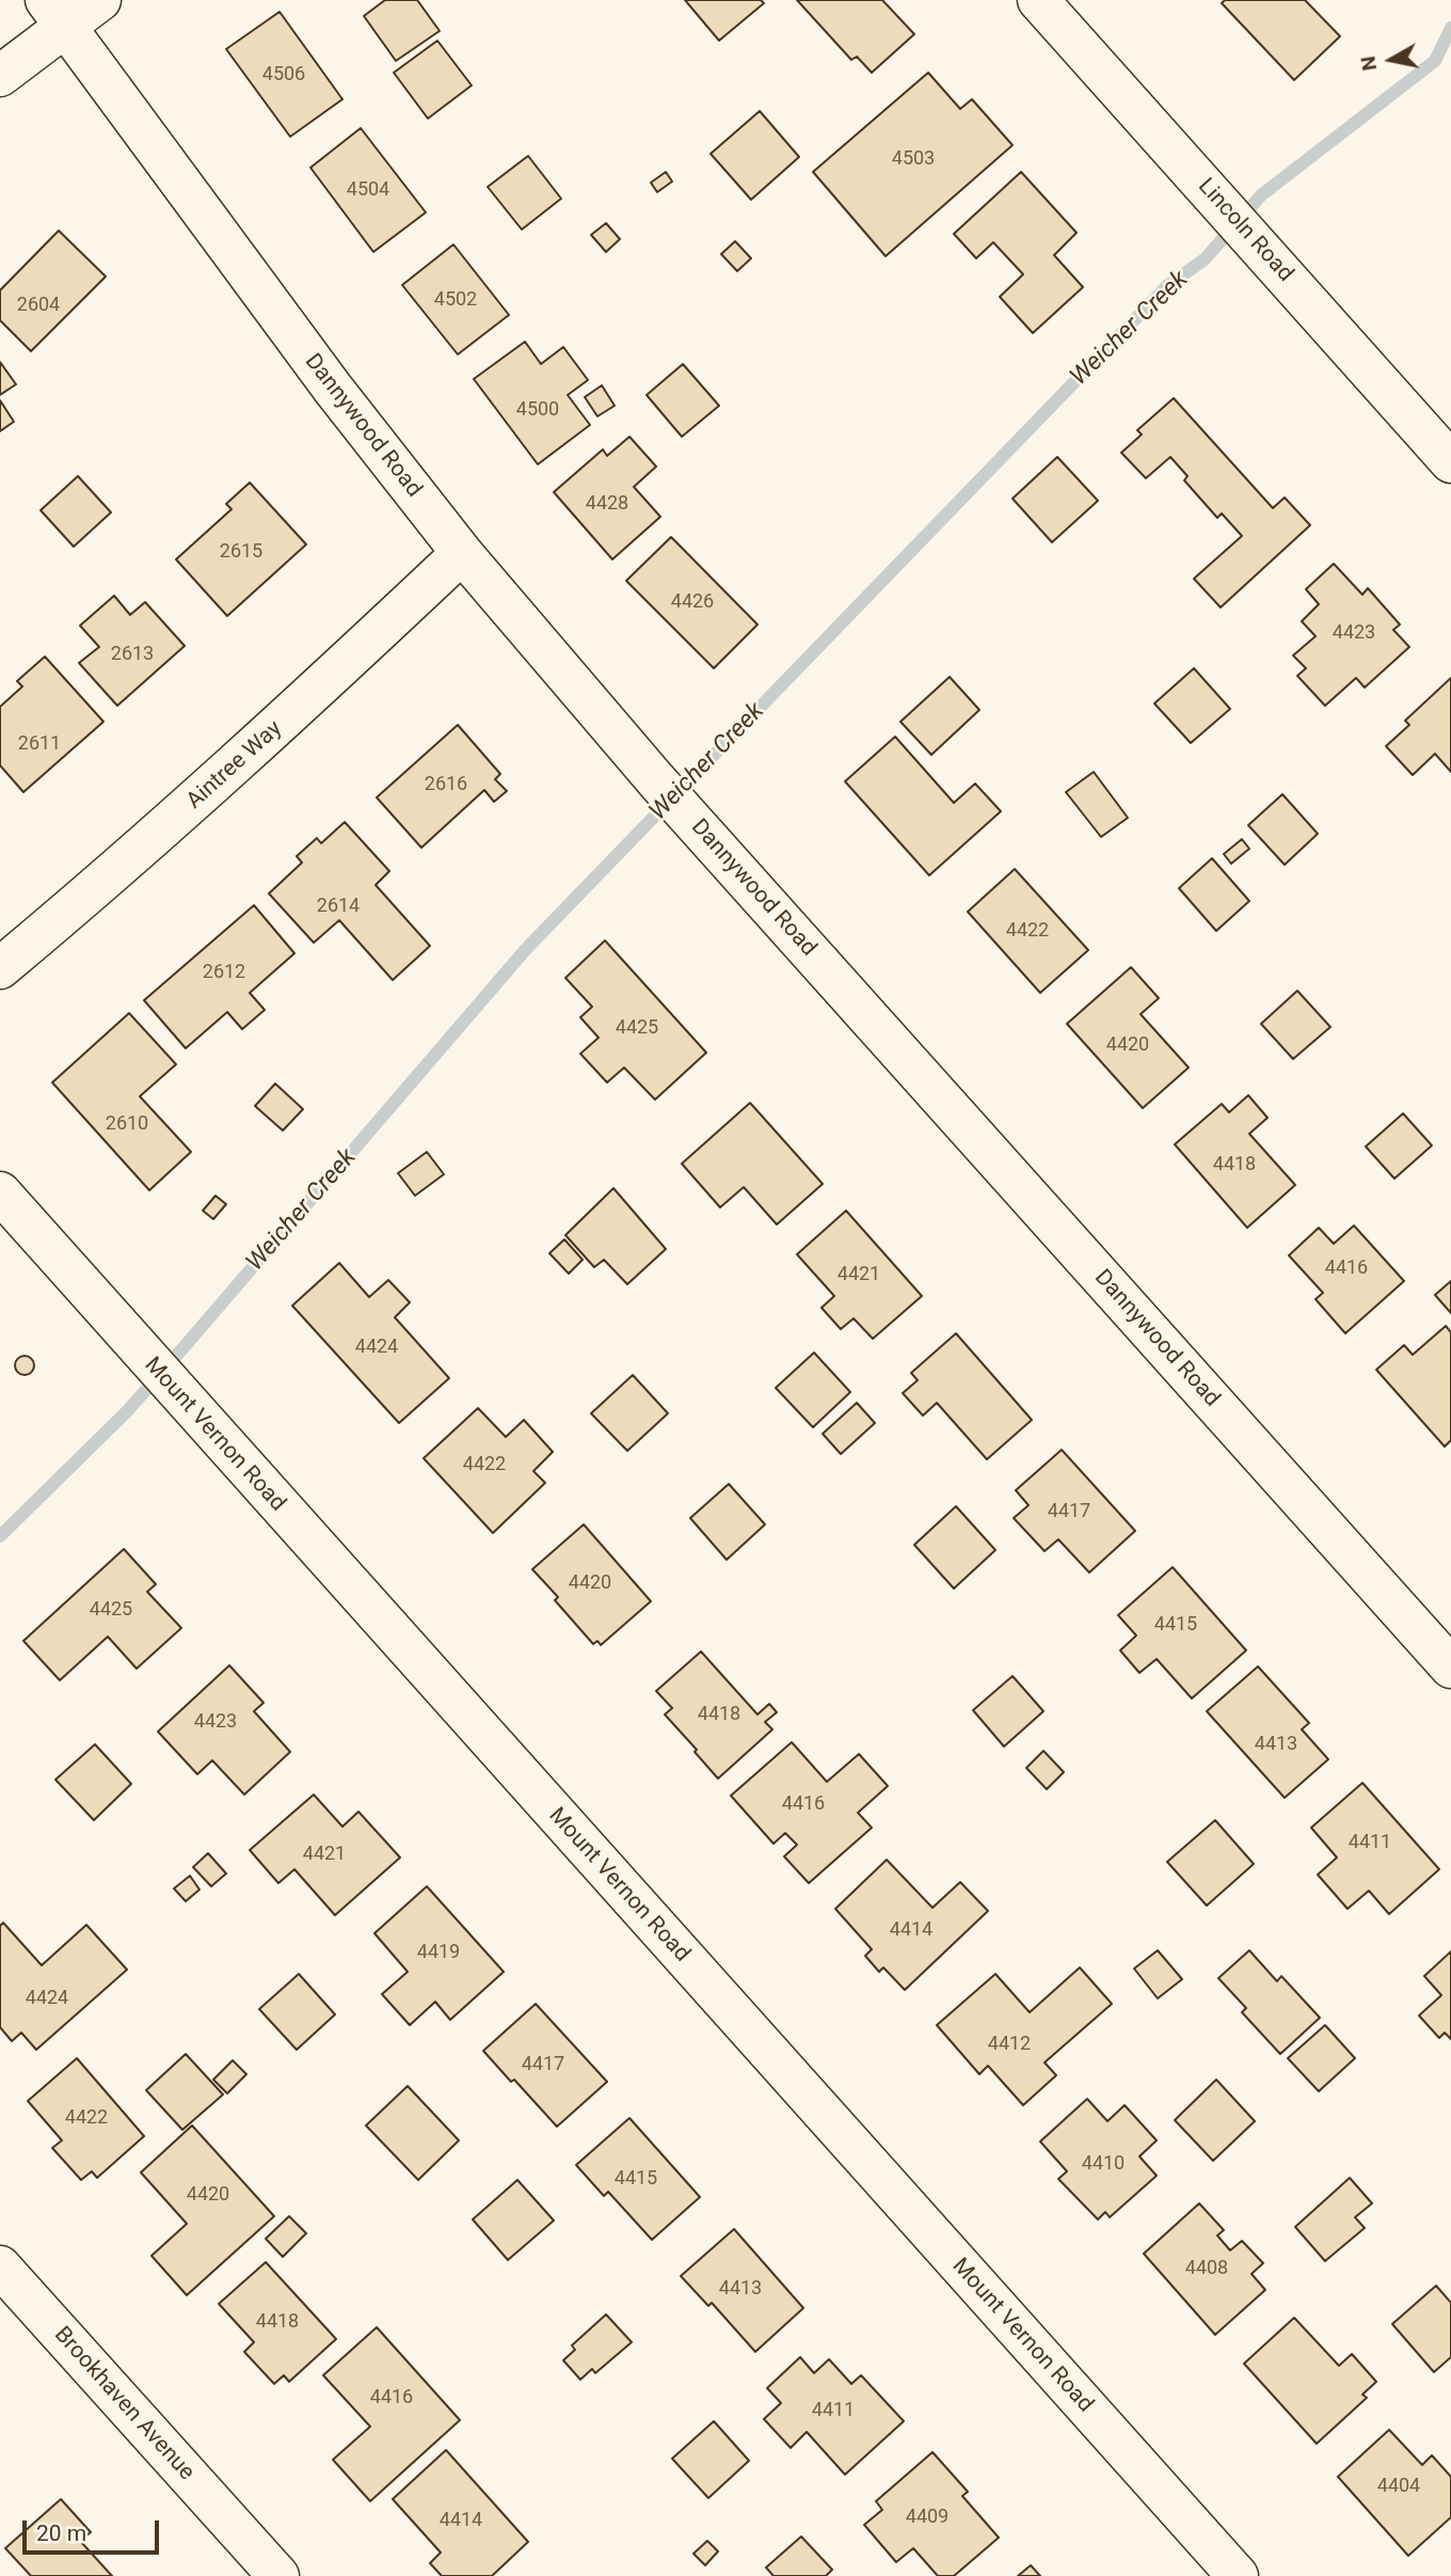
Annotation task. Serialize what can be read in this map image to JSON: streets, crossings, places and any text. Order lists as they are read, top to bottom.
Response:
{
  "streets": {
    "street": [
      "Lincoln Road",
      "Dannywood Road",
      "Aintree Way",
      "Mount Vernon Road",
      "Brookhaven Avenue"
    ]
  },
  "crossings": [
    ["Dannywood Road", "Aintree Way"]
  ],
  "water": ["Weicher Creek"],
  "house_numbers": [
    "4506",
    "4503",
    "4504",
    "4502",
    "2604",
    "4500",
    "4428",
    "2615",
    "4426",
    "4423",
    "2613",
    "2611",
    "2616",
    "2614",
    "4422",
    "2612",
    "4425",
    "4420",
    "2610",
    "4418",
    "4416",
    "4421",
    "4424",
    "4422",
    "4417",
    "4420",
    "4425",
    "4415",
    "4418",
    "4423",
    "4413",
    "4416",
    "4411",
    "4421",
    "4414",
    "4419",
    "4424",
    "4412",
    "4417",
    "4422",
    "4410",
    "4415",
    "4420",
    "4408",
    "4413",
    "4418",
    "4416",
    "4411",
    "4404",
    "4409",
    "4414"
  ],
  "scale_bar": "20 m",
  "north": "left"
}
